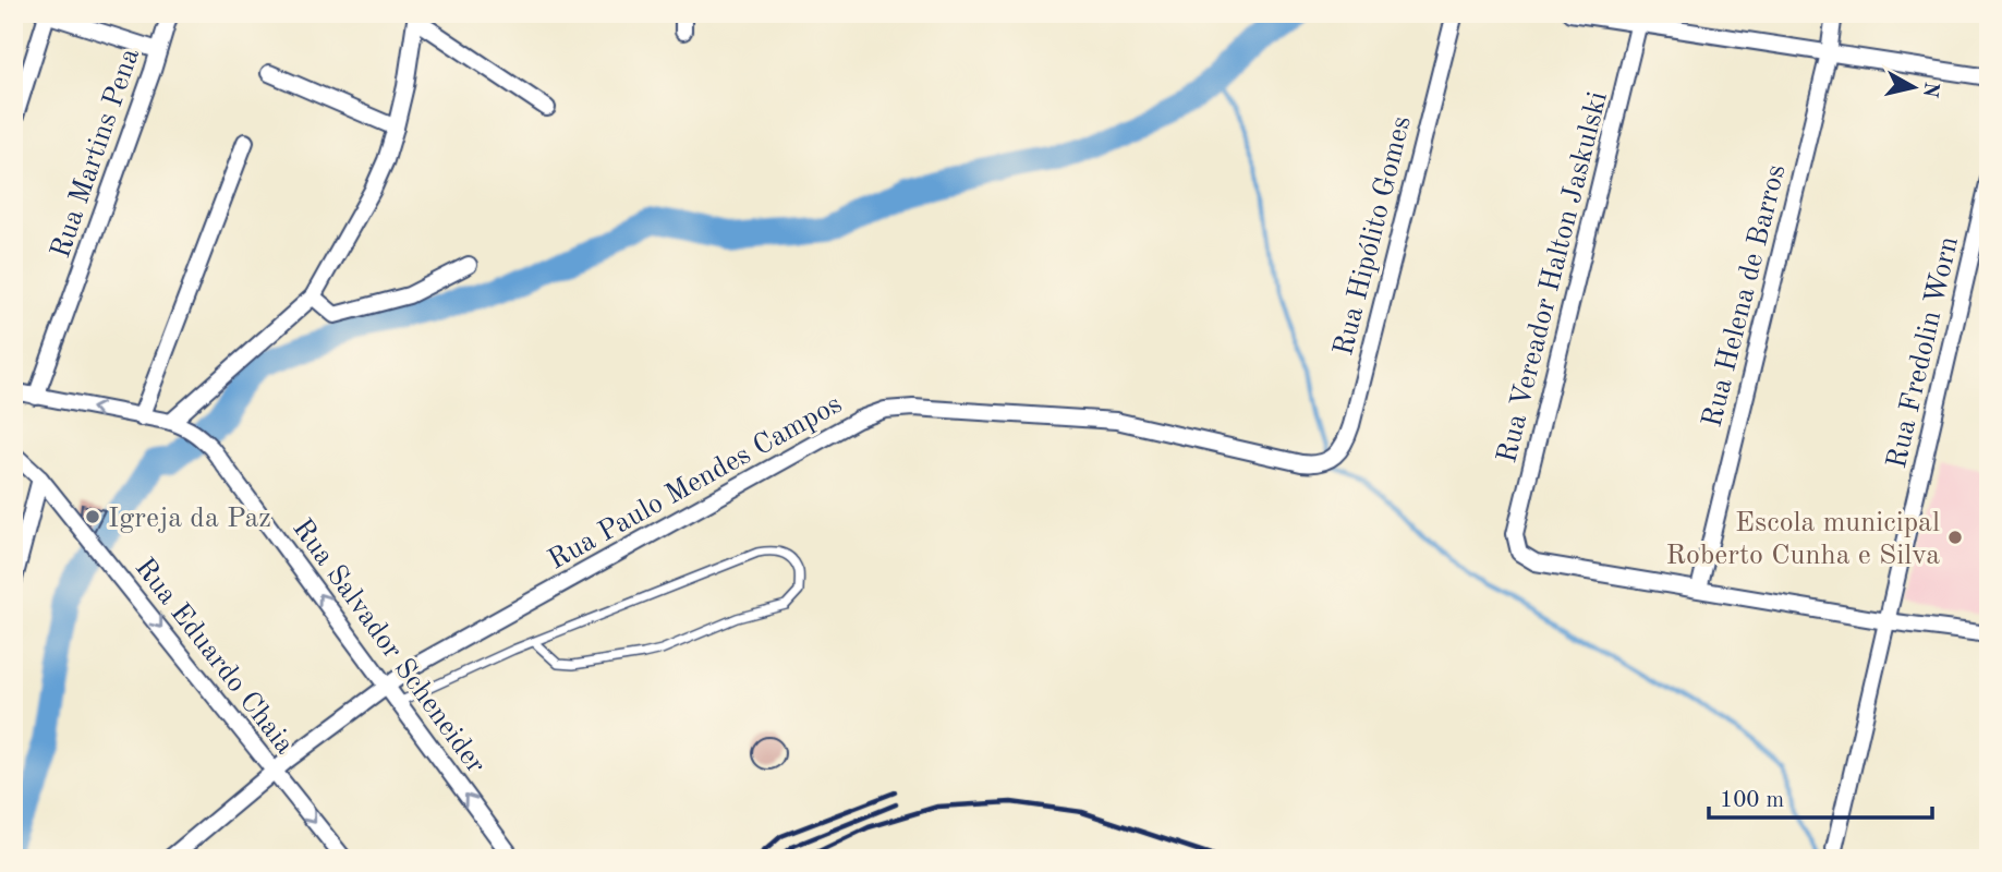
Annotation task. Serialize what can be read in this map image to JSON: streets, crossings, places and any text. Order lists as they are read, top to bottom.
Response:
{
  "streets": {
    "street": [
      "Rua Martins Pena",
      "Rua Hipólito Gomes",
      "Rua Vereador Halton Jaskulski",
      "Rua Helena de Barros",
      "Rua Fredolin Worn",
      "Rua Paulo Mendes Campos",
      "Rua Salvador Scheneider",
      "Rua Eduardo Chaia"
    ]
  },
  "crossings": [
    ["Rua Martins Pena", "Rua Salvador Scheneider"],
    ["Rua Hipólito Gomes", "Rua Paulo Mendes Campos"],
    ["Rua Vereador Halton Jaskulski", "Rua Helena de Barros"],
    ["Rua Paulo Mendes Campos", "Rua Salvador Scheneider"],
    ["Rua Paulo Mendes Campos", "Rua Eduardo Chaia"]
  ],
  "one_way": ["Rua Salvador Scheneider", "Rua Eduardo Chaia"],
  "places": ["Igreja da Paz", "Escola municipal Roberto Cunha e Silva"],
  "scale_bar": "100 m",
  "north": "right"
}
